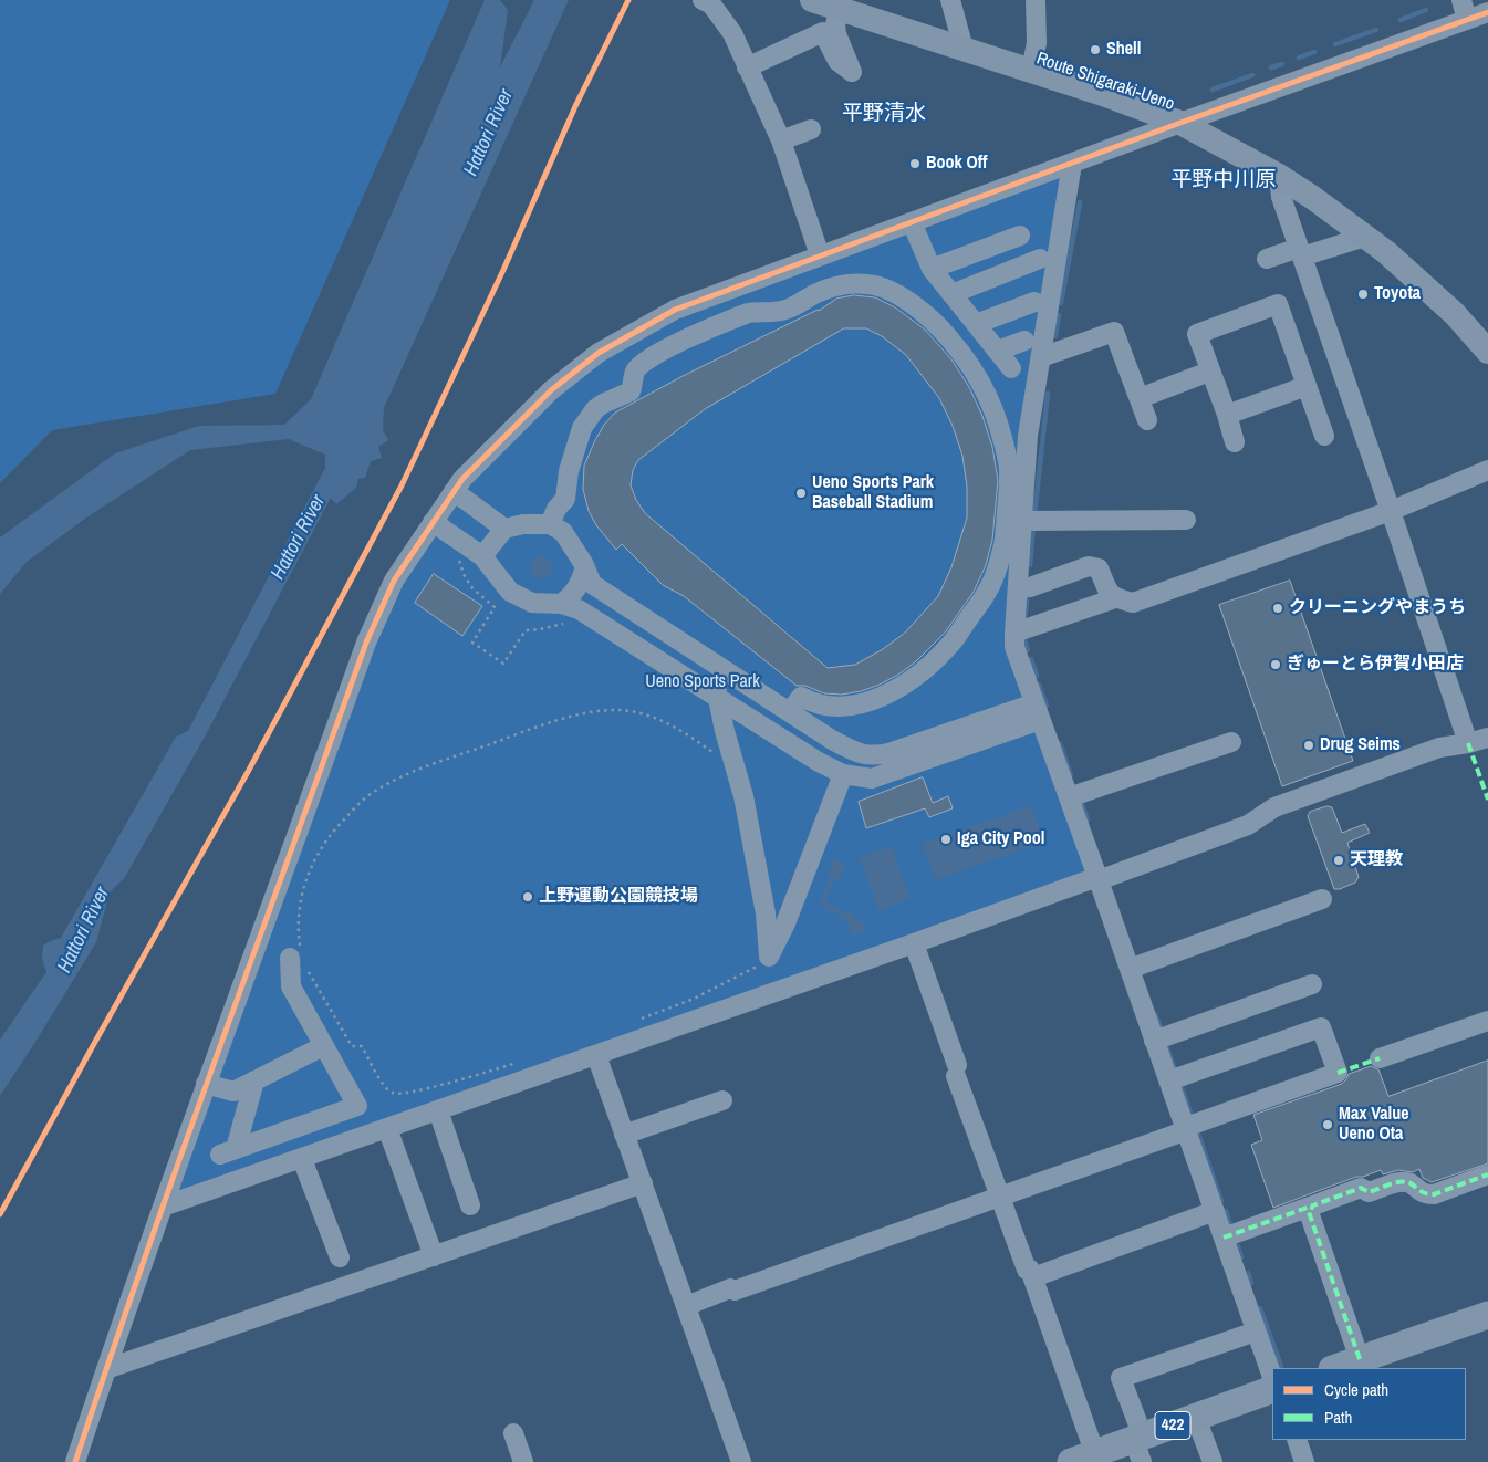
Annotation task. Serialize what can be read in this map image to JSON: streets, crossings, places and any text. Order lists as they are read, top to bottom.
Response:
{
  "streets": {
    "highway": ["422"],
    "main road": ["Route Shigaraki-Ueno"]
  },
  "districts": ["平野清水", "平野中川原"],
  "water": ["Hattori River"],
  "parks": ["Ueno Sports Park"],
  "places": [
    "Shell",
    "Book Off",
    "Toyota",
    "Ueno Sports Park Baseball Stadium",
    "クリーニングやまうち",
    "ぎゅーとら伊賀小田店",
    "Drug Seims",
    "Iga City Pool",
    "天理教",
    "上野運動公園競技場",
    "Max Value Ueno Ota"
  ],
  "legend": ["Cycle path", "Path"]
}
